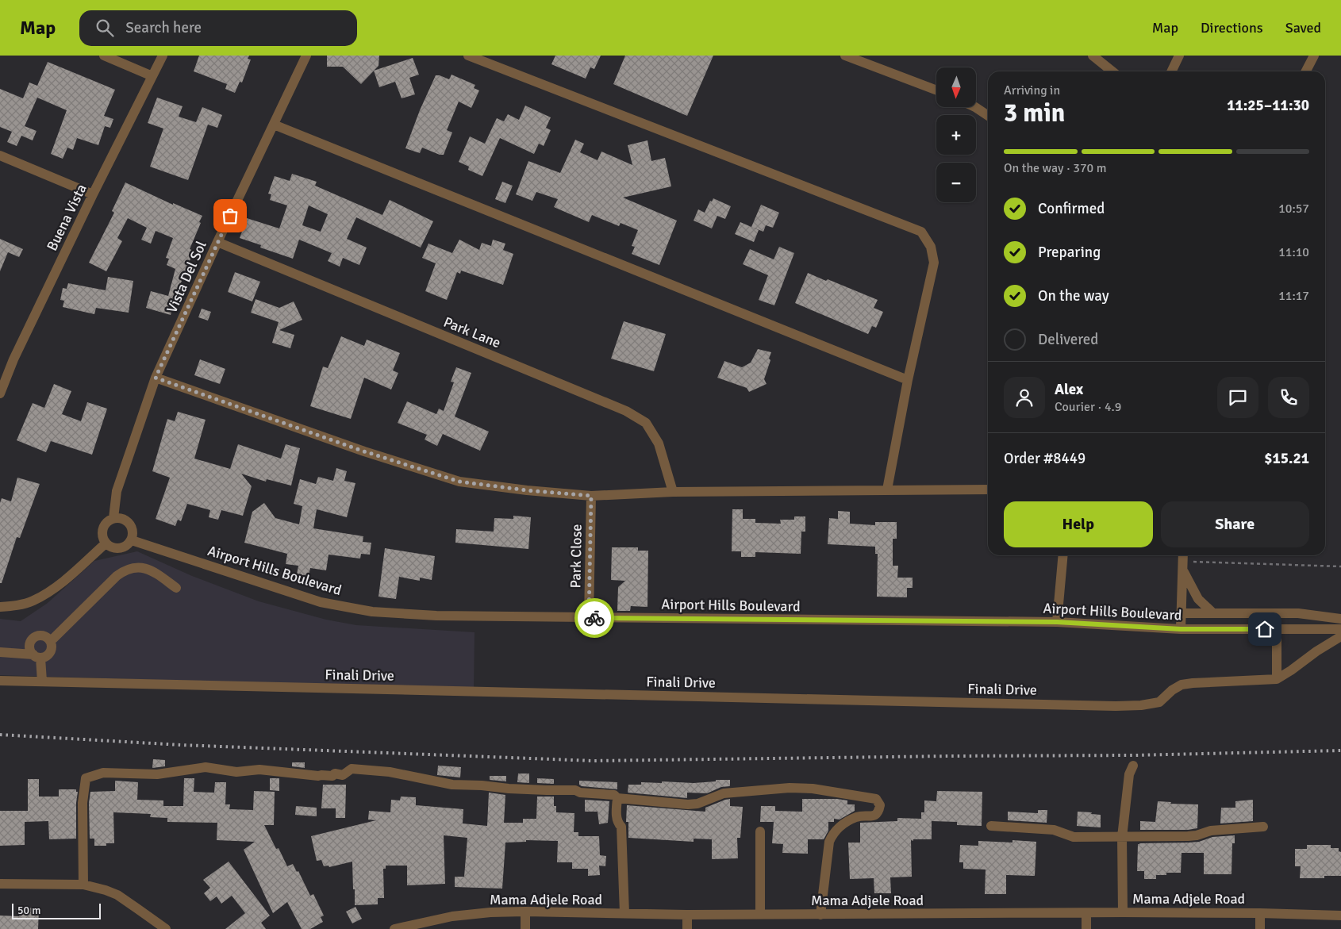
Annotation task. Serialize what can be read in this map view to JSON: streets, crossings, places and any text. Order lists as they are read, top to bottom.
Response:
{
  "streets": {
    "street": [
      "Buena Vista",
      "Vista Del Sol",
      "Park Lane",
      "Park Close",
      "Airport Hills Boulevard",
      "Finali Drive",
      "Mama Adjele Road"
    ]
  },
  "crossings": [
    ["Vista Del Sol", "Park Lane"],
    ["Vista Del Sol", "Airport Hills Boulevard"],
    ["Park Close", "Airport Hills Boulevard"]
  ],
  "scale_bar": "50 m",
  "north": "bottom",
  "page": {
    "header": "Map",
    "search": "Search here",
    "nav": ["Map", "Directions", "Saved"],
    "map_buttons": ["+", "−"],
    "heading": ["3 min", "Arriving in", "11:25–11:30"],
    "panel": [
      "Alex",
      "Courier · 4.9",
      "Order #8449",
      "$15.21"
    ],
    "bar": "On the way · 370 m",
    "list": [
      ["Confirmed", "10:57"],
      ["Preparing", "11:10"],
      ["On the way", "11:17"],
      "Delivered"
    ],
    "buttons": ["Help", "Share"],
    "scale": "50 m"
  }
}
